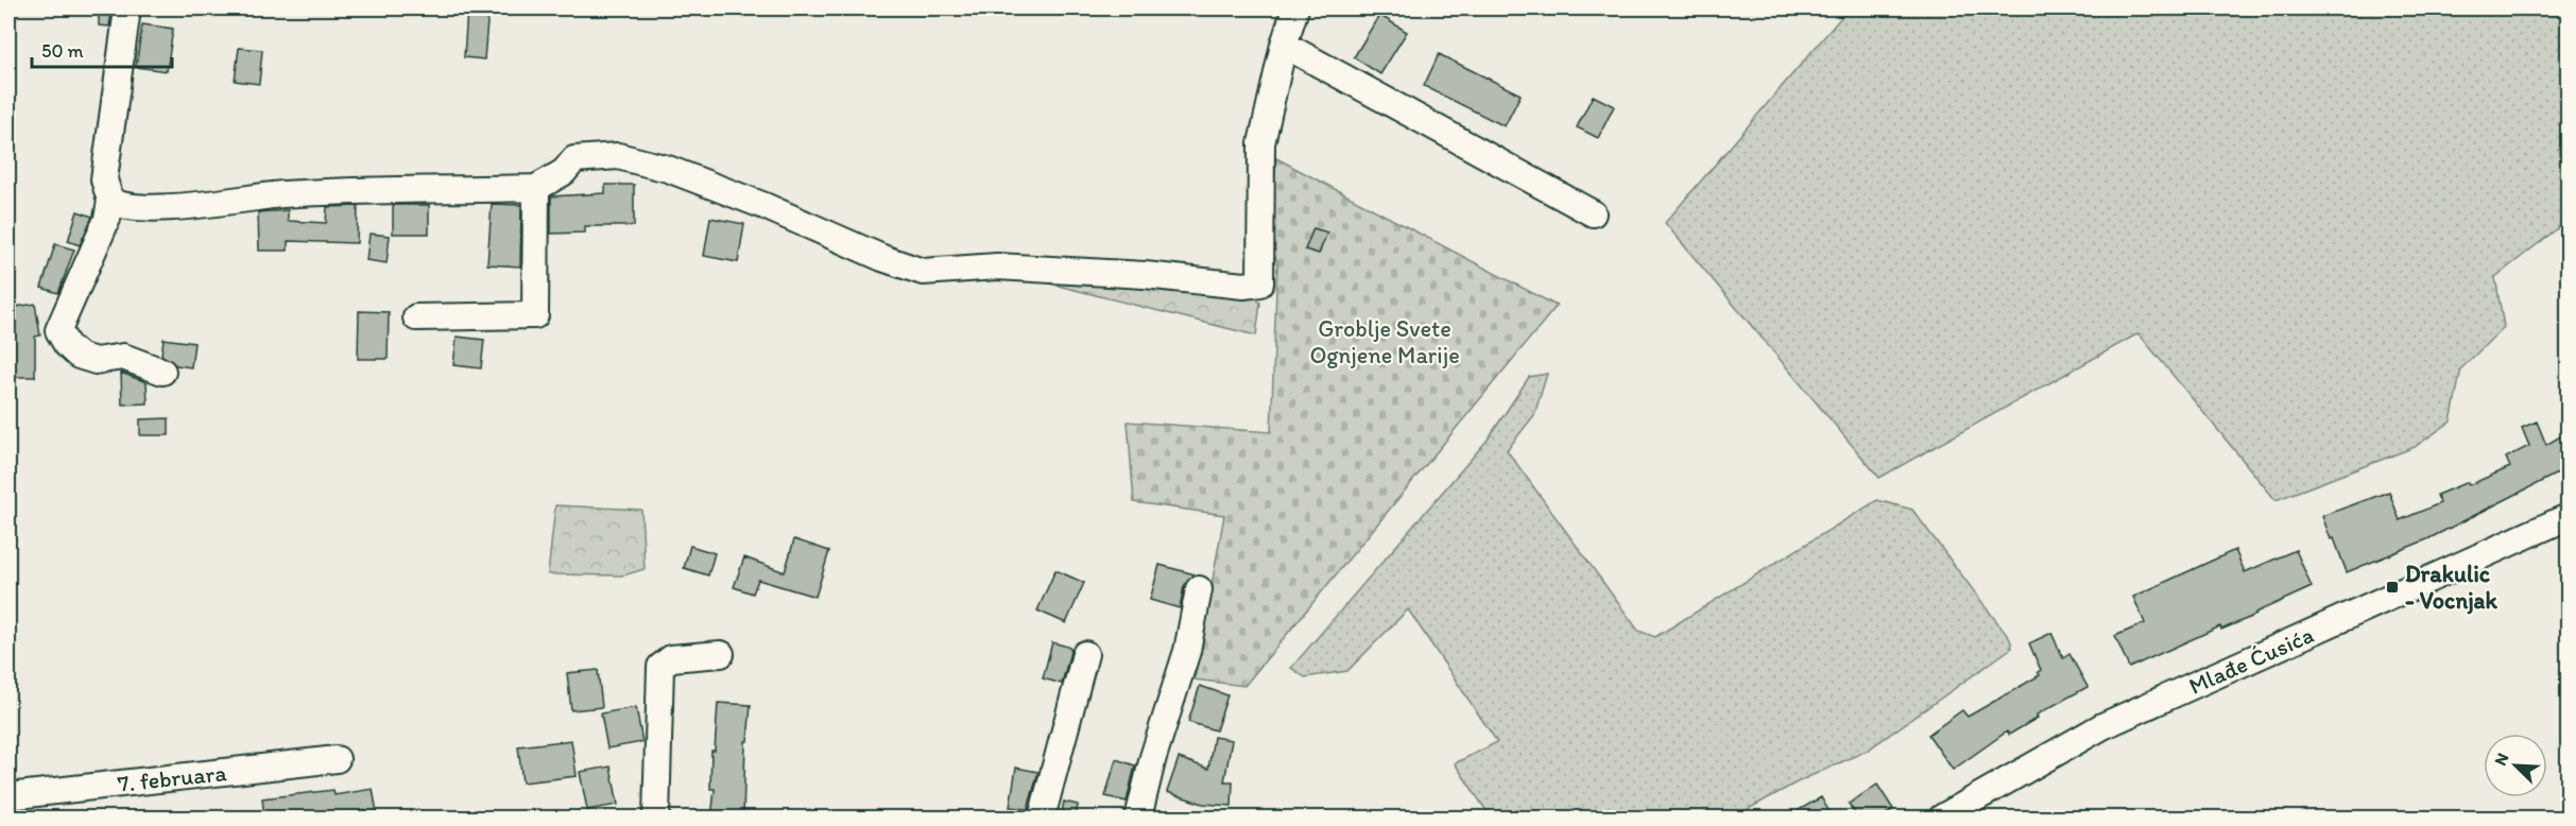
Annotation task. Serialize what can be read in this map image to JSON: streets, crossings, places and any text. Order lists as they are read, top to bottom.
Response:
{
  "streets": {
    "street": ["Mlađe Ćusića", "7. februara"]
  },
  "parks": ["Groblje Svete Ognjene Marije"],
  "places": {
    "transit": ["Drakulic - Vocnjak"]
  },
  "scale_bar": "50 m",
  "north": "top left"
}
